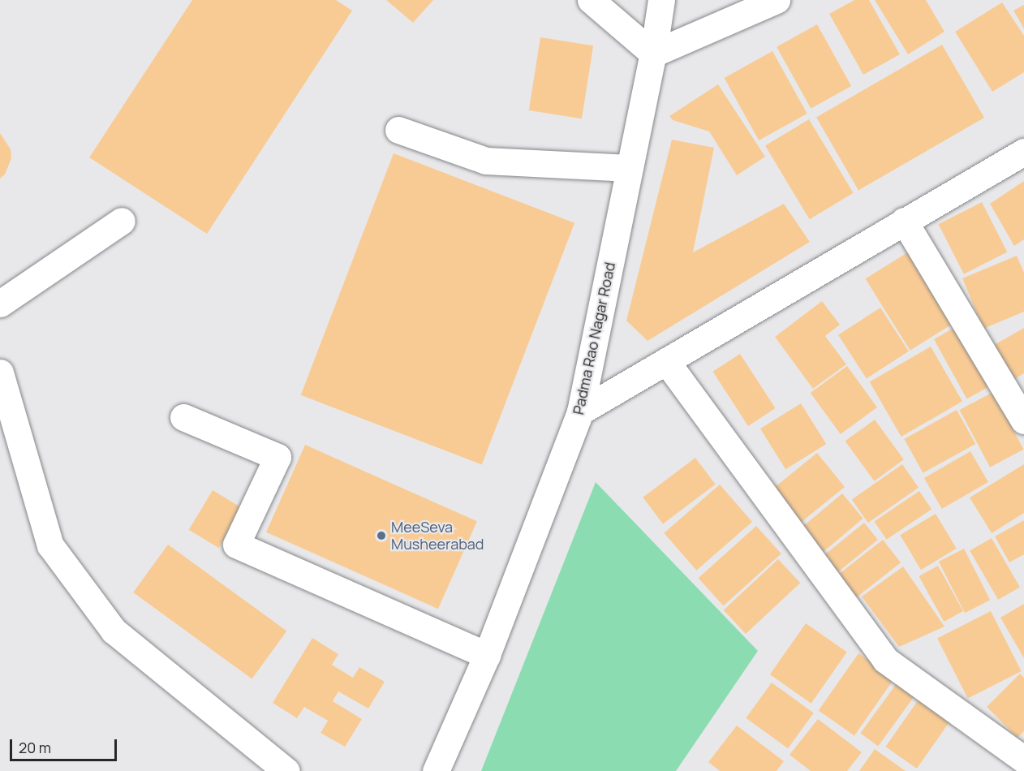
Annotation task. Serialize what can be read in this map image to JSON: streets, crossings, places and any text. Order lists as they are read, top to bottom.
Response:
{
  "streets": {
    "street": ["Padma Rao Nagar Road"]
  },
  "places": ["MeeSeva Musheerabad"],
  "scale_bar": "20 m"
}
